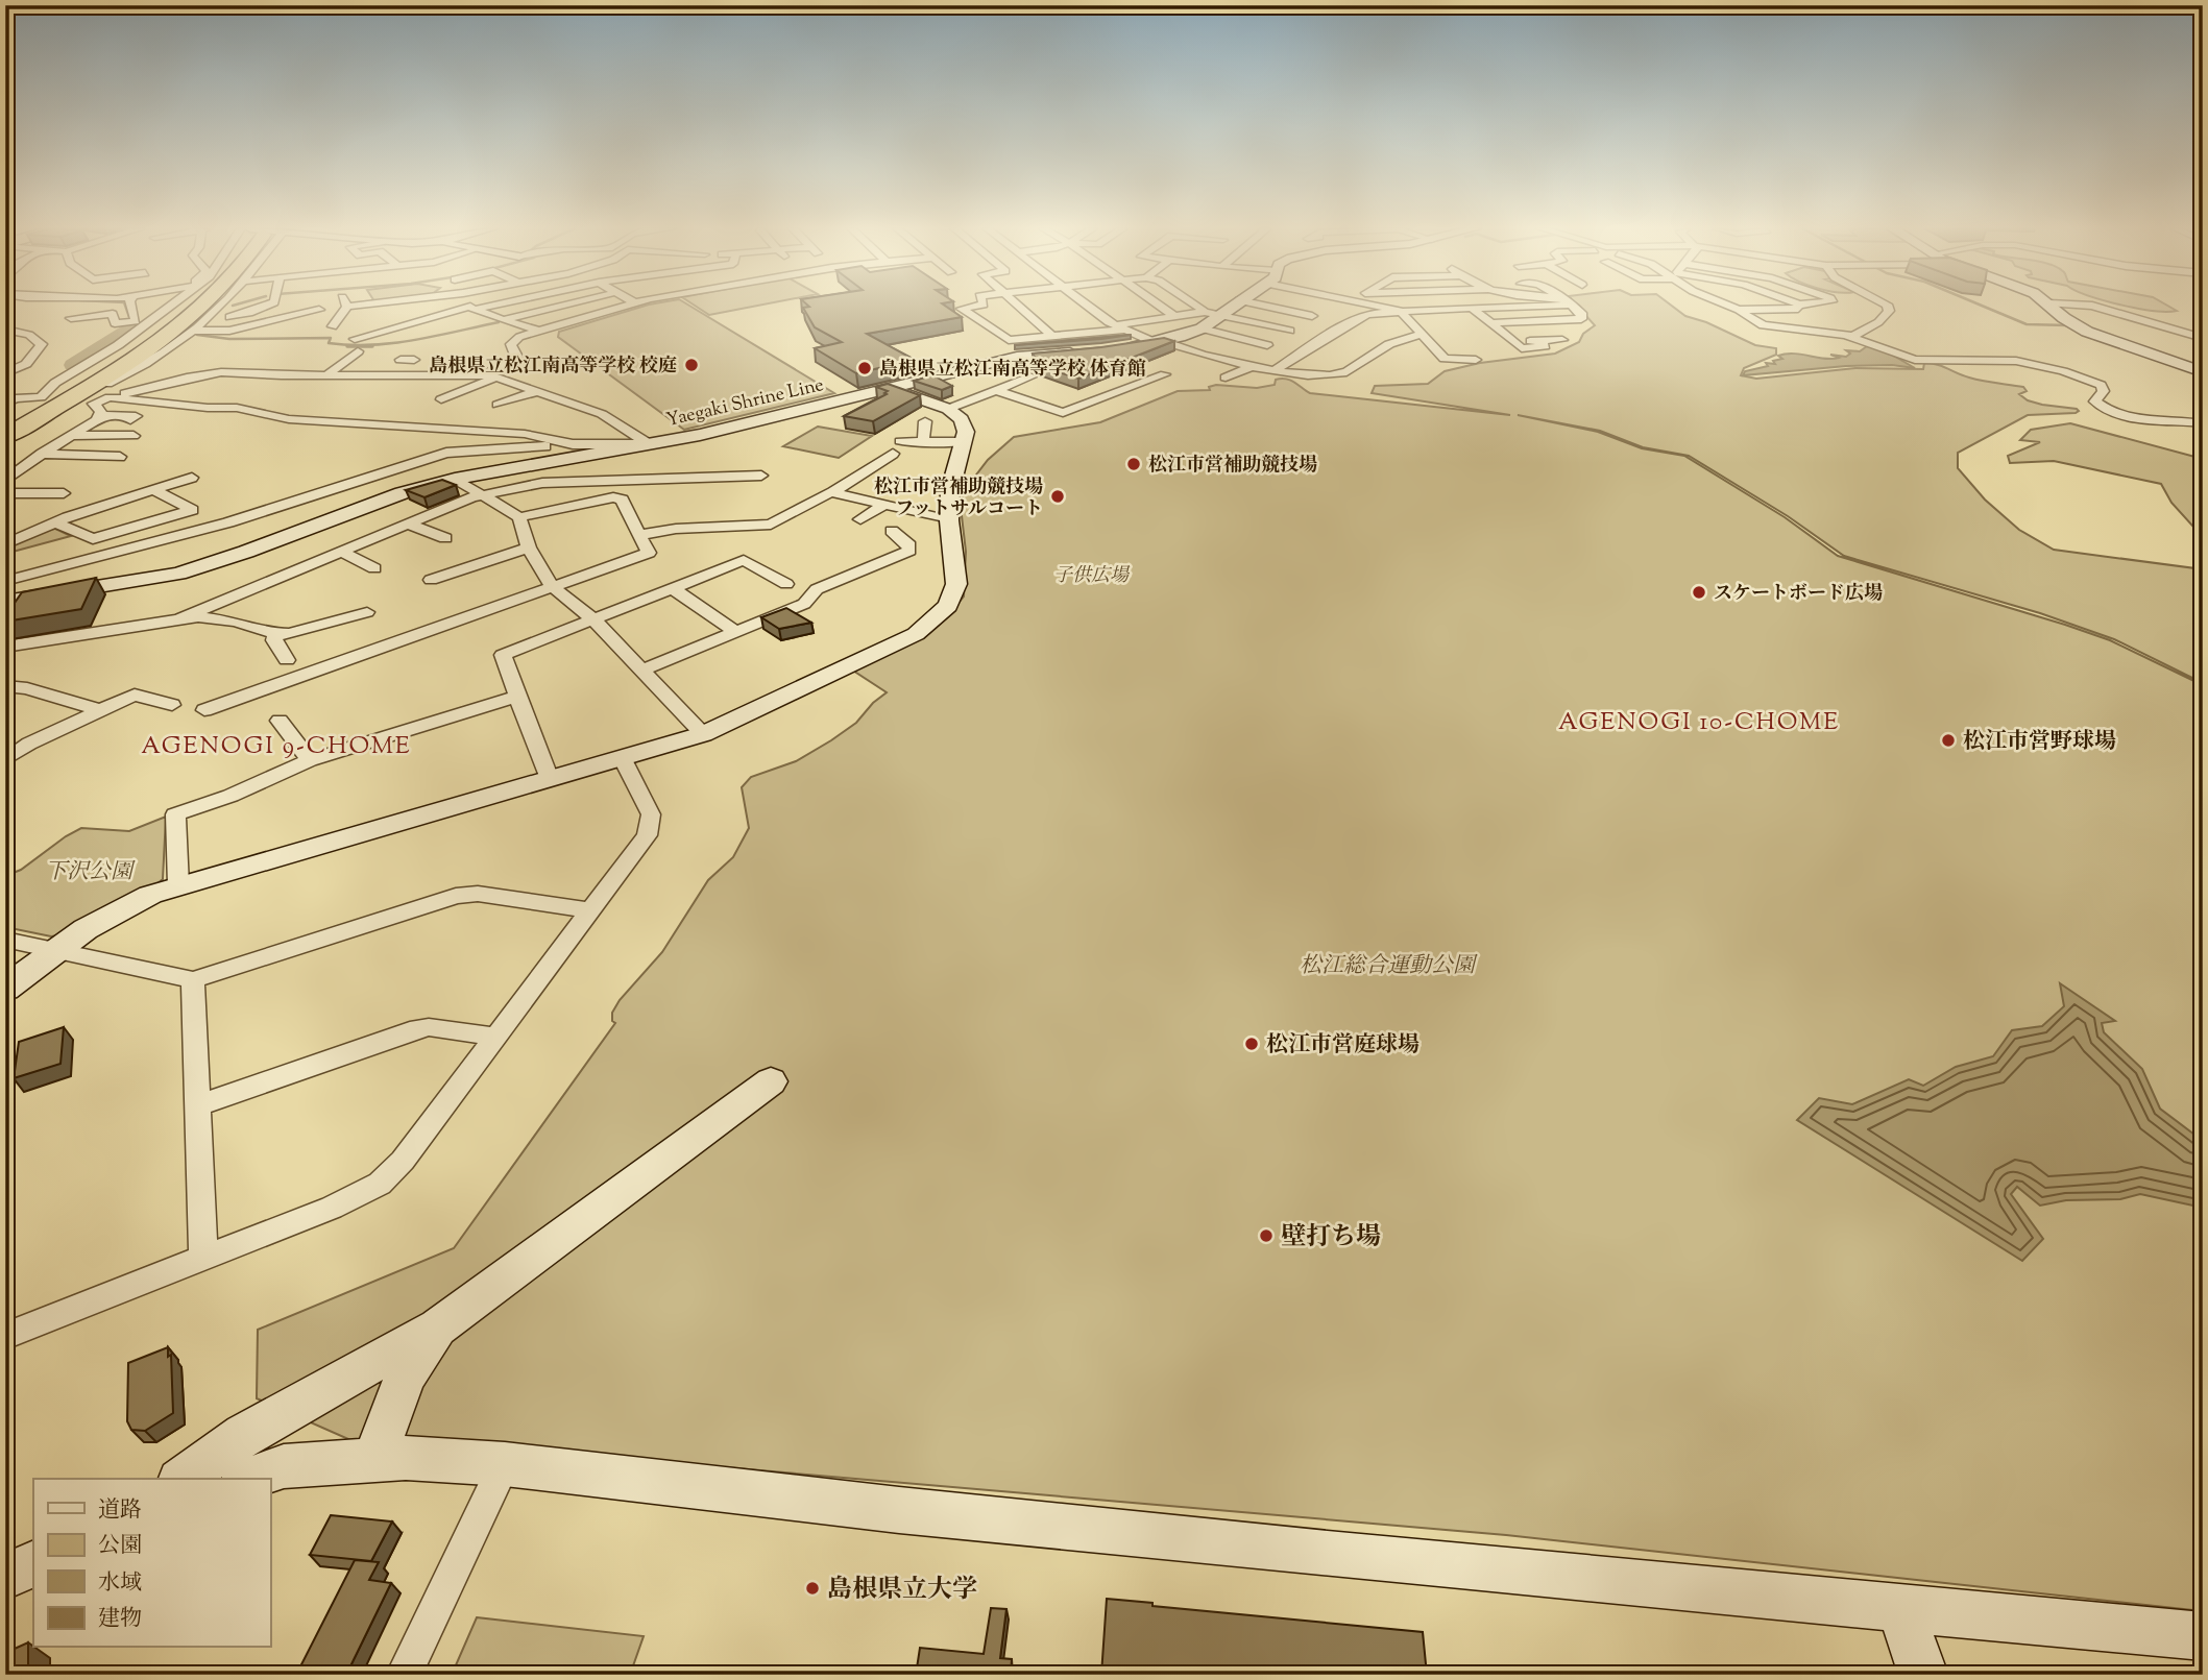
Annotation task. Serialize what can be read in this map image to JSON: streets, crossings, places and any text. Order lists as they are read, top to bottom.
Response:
{
  "streets": {
    "main road": ["Yaegaki Shrine Line"]
  },
  "districts": ["AGENOGI 10-CHOME", "AGENOGI 9-CHOME"],
  "parks": ["子供広場", "下沢公園", "松江総合運動公園"],
  "places": [
    "島根県立松江南高等学校 校庭",
    "島根県立松江南高等学校 体育館",
    "松江市営補助競技場",
    "松江市営補助競技場 フットサルコート",
    "スケートボード広場",
    "松江市営野球場",
    "松江市営庭球場",
    "壁打ち場",
    "島根県立大学"
  ],
  "legend": [
    "道路",
    "公園",
    "水域",
    "建物"
  ]
}
